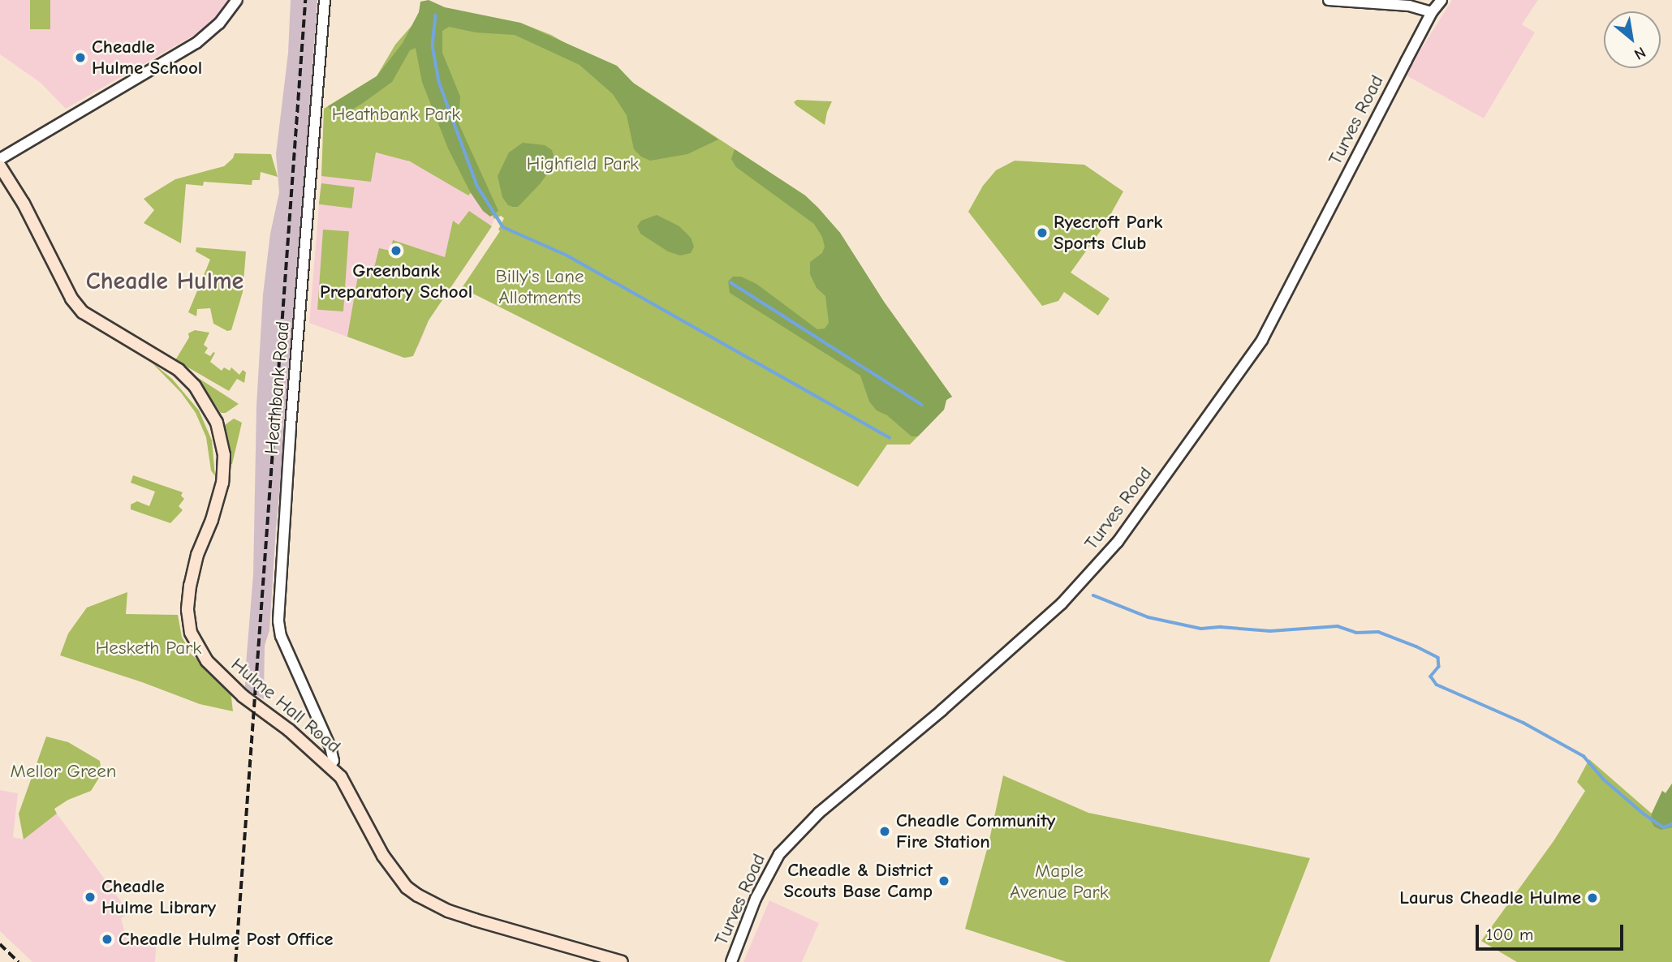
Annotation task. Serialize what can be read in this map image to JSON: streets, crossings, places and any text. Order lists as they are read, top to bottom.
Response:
{
  "streets": {
    "main road": ["Hulme Hall Road"],
    "street": ["Turves Road", "Heathbank Road"]
  },
  "crossings": [
    ["Heathbank Road", "Hulme Hall Road"]
  ],
  "districts": ["Cheadle Hulme"],
  "parks": [
    "Heathbank Park",
    "Highfield Park",
    "Billy's Lane Allotments",
    "Hesketh Park",
    "Mellor Green",
    "Maple Avenue Park"
  ],
  "places": [
    "Cheadle Hulme School",
    "Ryecroft Park Sports Club",
    "Greenbank Preparatory School",
    "Cheadle Community Fire Station",
    "Cheadle & District Scouts Base Camp",
    "Cheadle Hulme Library",
    "Laurus Cheadle Hulme",
    "Cheadle Hulme Post Office"
  ],
  "scale_bar": "100 m",
  "north": "bottom right"
}
